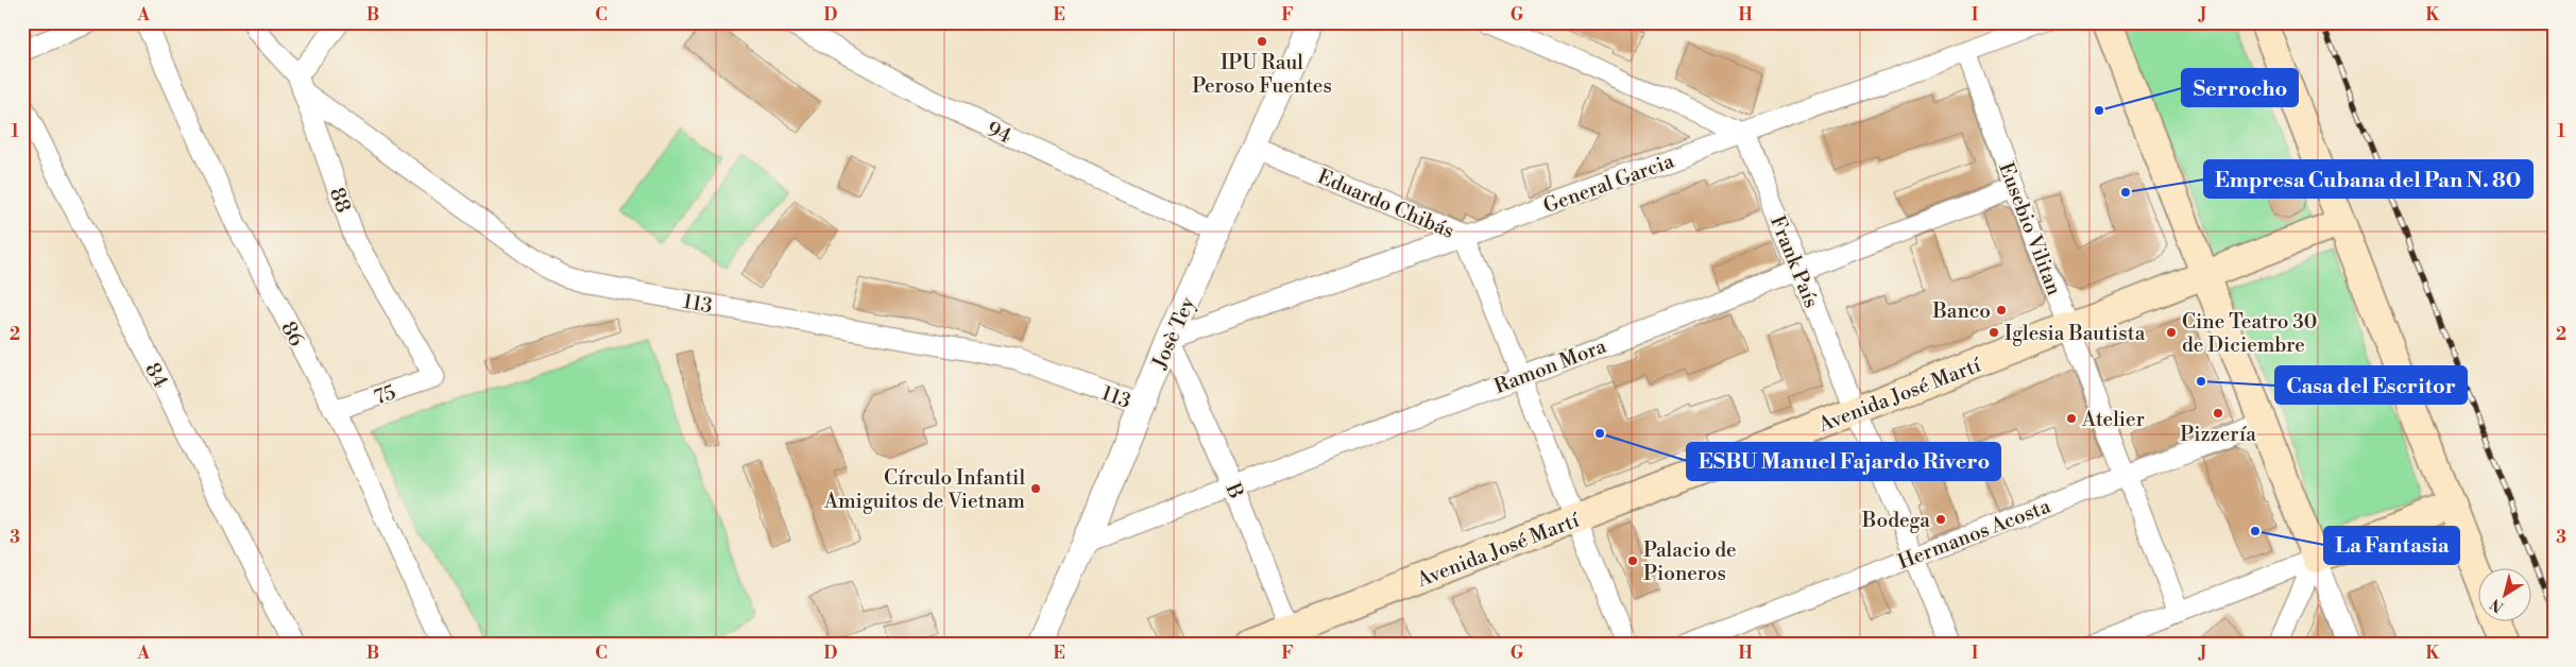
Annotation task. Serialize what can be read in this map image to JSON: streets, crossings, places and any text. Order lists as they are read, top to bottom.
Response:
{
  "streets": {
    "main road": ["Avenida José Martí"],
    "street": [
      "94",
      "General Garcia",
      "88",
      "Eduardo Chibás",
      "Eusebio Vilitan",
      "Frank País",
      "113",
      "Josè Tey",
      "86",
      "Ramon Mora",
      "84",
      "75",
      "B",
      "Hermanos Acosta"
    ]
  },
  "crossings": [
    ["94", "Josè Tey"],
    ["General Garcia", "Eduardo Chibás"],
    ["General Garcia", "Eusebio Vilitan"],
    ["General Garcia", "Frank País"],
    ["General Garcia", "Josè Tey"],
    ["General Garcia", "B"],
    ["88", "113"],
    ["88", "75"],
    ["Eduardo Chibás", "Josè Tey"],
    ["Eduardo Chibás", "Ramon Mora"],
    ["Eduardo Chibás", "Avenida José Martí"],
    ["Eusebio Vilitan", "Ramon Mora"],
    ["Eusebio Vilitan", "Avenida José Martí"],
    ["Eusebio Vilitan", "Hermanos Acosta"],
    ["Frank País", "Ramon Mora"],
    ["Frank País", "Avenida José Martí"],
    ["Frank País", "Hermanos Acosta"],
    ["113", "Josè Tey"],
    ["Josè Tey", "Ramon Mora"],
    ["Josè Tey", "B"],
    ["86", "75"],
    ["Ramon Mora", "B"],
    ["Avenida José Martí", "B"]
  ],
  "places": [
    "IPU Raul Peroso Fuentes",
    "Serrocho",
    "Empresa Cubana del Pan N. 80",
    "Banco",
    "Iglesia Bautista",
    "Cine Teatro 30 de Diciembre",
    "Casa del Escritor",
    "Pizzería",
    "Atelier",
    "ESBU Manuel Fajardo Rivero",
    "Círculo Infantil Amiguitos de Vietnam",
    "Bodega",
    "La Fantasia",
    "Palacio de Pioneros"
  ],
  "north": "bottom left",
  "grid": {
    "columns": [
      "A",
      "B",
      "C",
      "D",
      "E",
      "F",
      "G",
      "H",
      "I",
      "J",
      "K"
    ],
    "rows": ["1", "2", "3"]
  }
}
